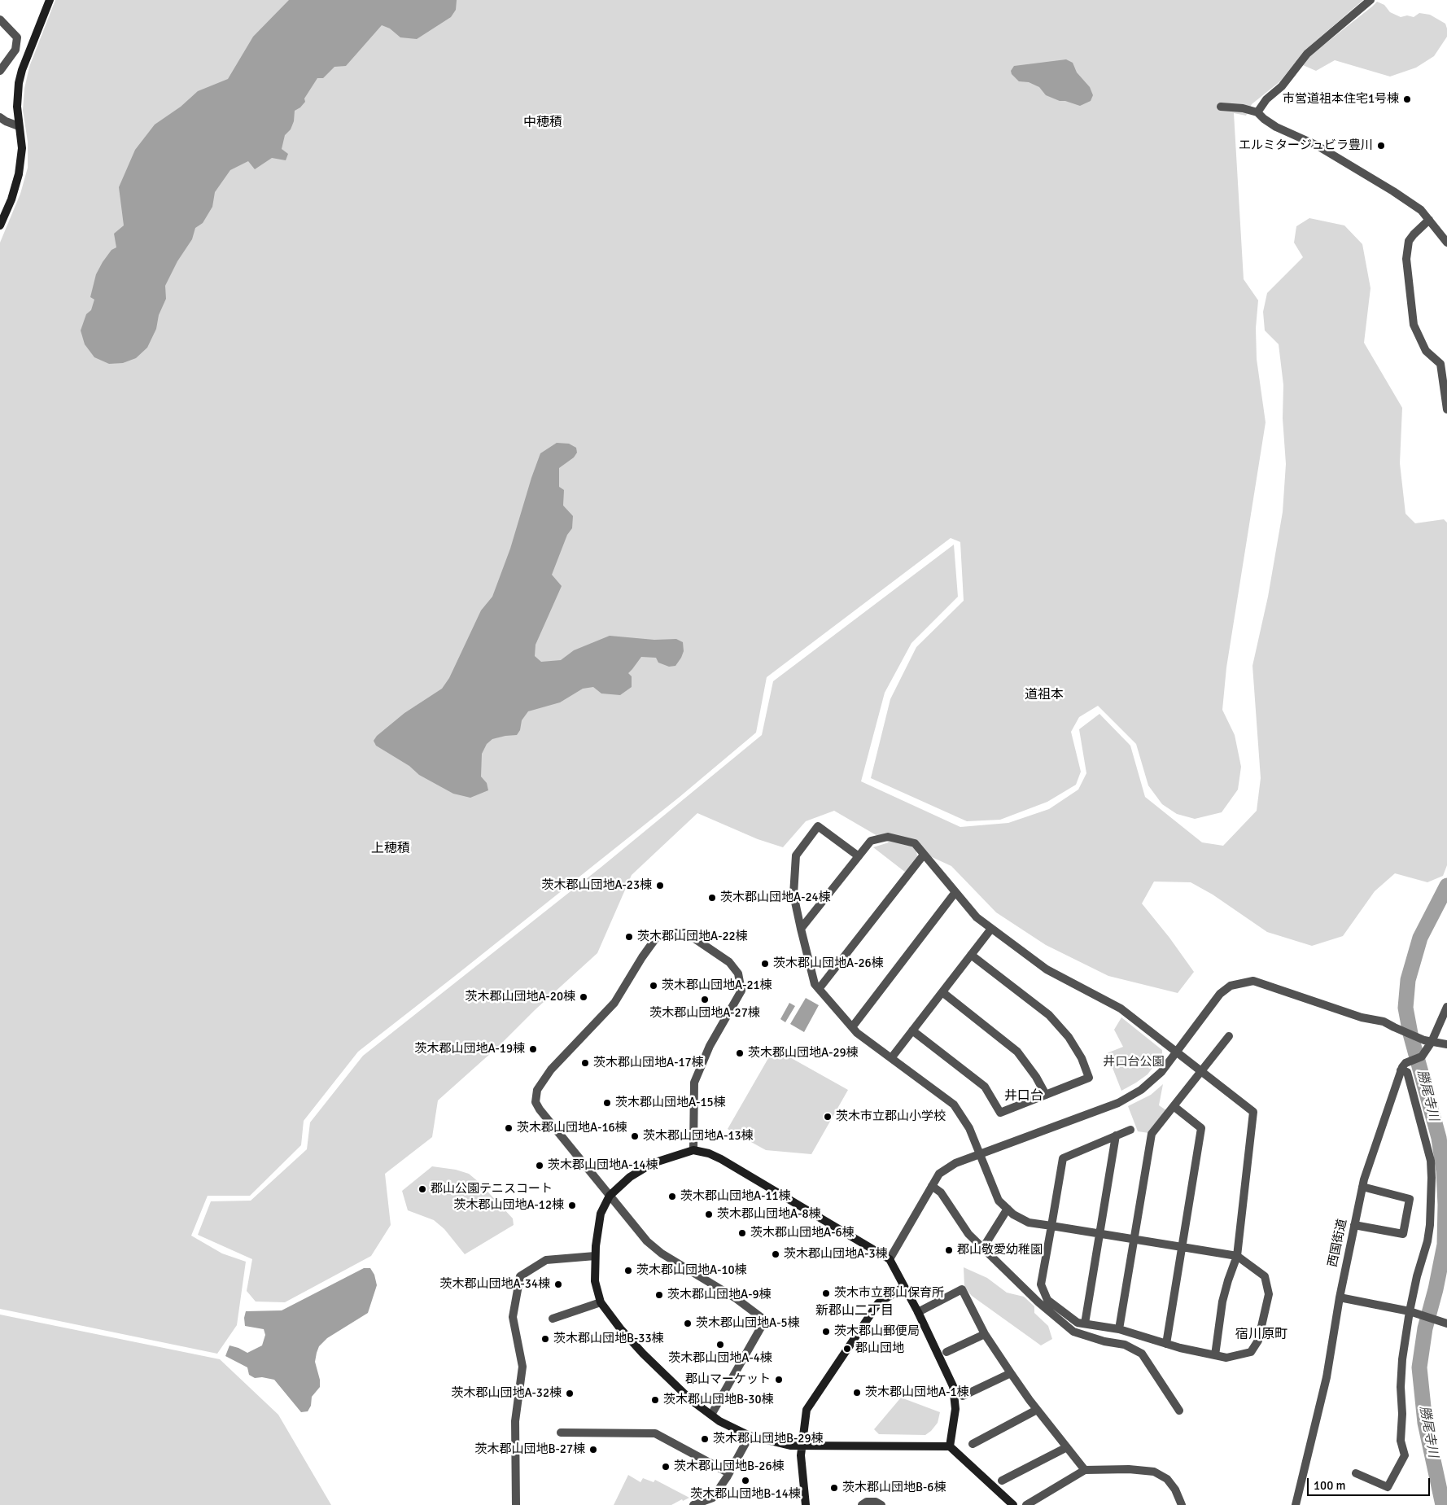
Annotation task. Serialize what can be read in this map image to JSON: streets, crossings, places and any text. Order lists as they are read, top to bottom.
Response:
{
  "streets": {
    "street": ["西国街道"]
  },
  "districts": [
    "中穂積",
    "道祖本",
    "上穂積",
    "井口台",
    "新郡山二丁目",
    "宿川原町"
  ],
  "water": ["勝尾寺川"],
  "parks": ["井口台公園"],
  "places": [
    "市営道祖本住宅1号棟",
    "エルミタージュビラ豊川",
    "茨木郡山団地A-23棟",
    "茨木郡山団地A-24棟",
    "茨木郡山団地A-22棟",
    "茨木郡山団地A-26棟",
    "茨木郡山団地A-21棟",
    "茨木郡山団地A-20棟",
    "茨木郡山団地A-27棟",
    "茨木郡山団地A-19棟",
    "茨木郡山団地A-29棟",
    "茨木郡山団地A-17棟",
    "茨木郡山団地A-15棟",
    "茨木市立郡山小学校",
    "茨木郡山団地A-16棟",
    "茨木郡山団地A-13棟",
    "茨木郡山団地A-14棟",
    "郡山公園テニスコート",
    "茨木郡山団地A-11棟",
    "茨木郡山団地A-12棟",
    "茨木郡山団地A-8棟",
    "茨木郡山団地A-6棟",
    "郡山敬愛幼稚園",
    "茨木郡山団地A-3棟",
    "茨木郡山団地A-10棟",
    "茨木郡山団地A-34棟",
    "茨木市立郡山保育所",
    "茨木郡山団地A-9棟",
    "茨木郡山団地A-5棟",
    "茨木郡山郵便局",
    "茨木郡山団地B-33棟",
    "茨木郡山団地A-4棟",
    "郡山団地",
    "郡山マーケット",
    "茨木郡山団地A-1棟",
    "茨木郡山団地A-32棟",
    "茨木郡山団地B-30棟",
    "茨木郡山団地B-29棟",
    "茨木郡山団地B-27棟",
    "茨木郡山団地B-26棟",
    "茨木郡山団地B-14棟",
    "茨木郡山団地B-6棟"
  ],
  "scale_bar": "100 m"
}
